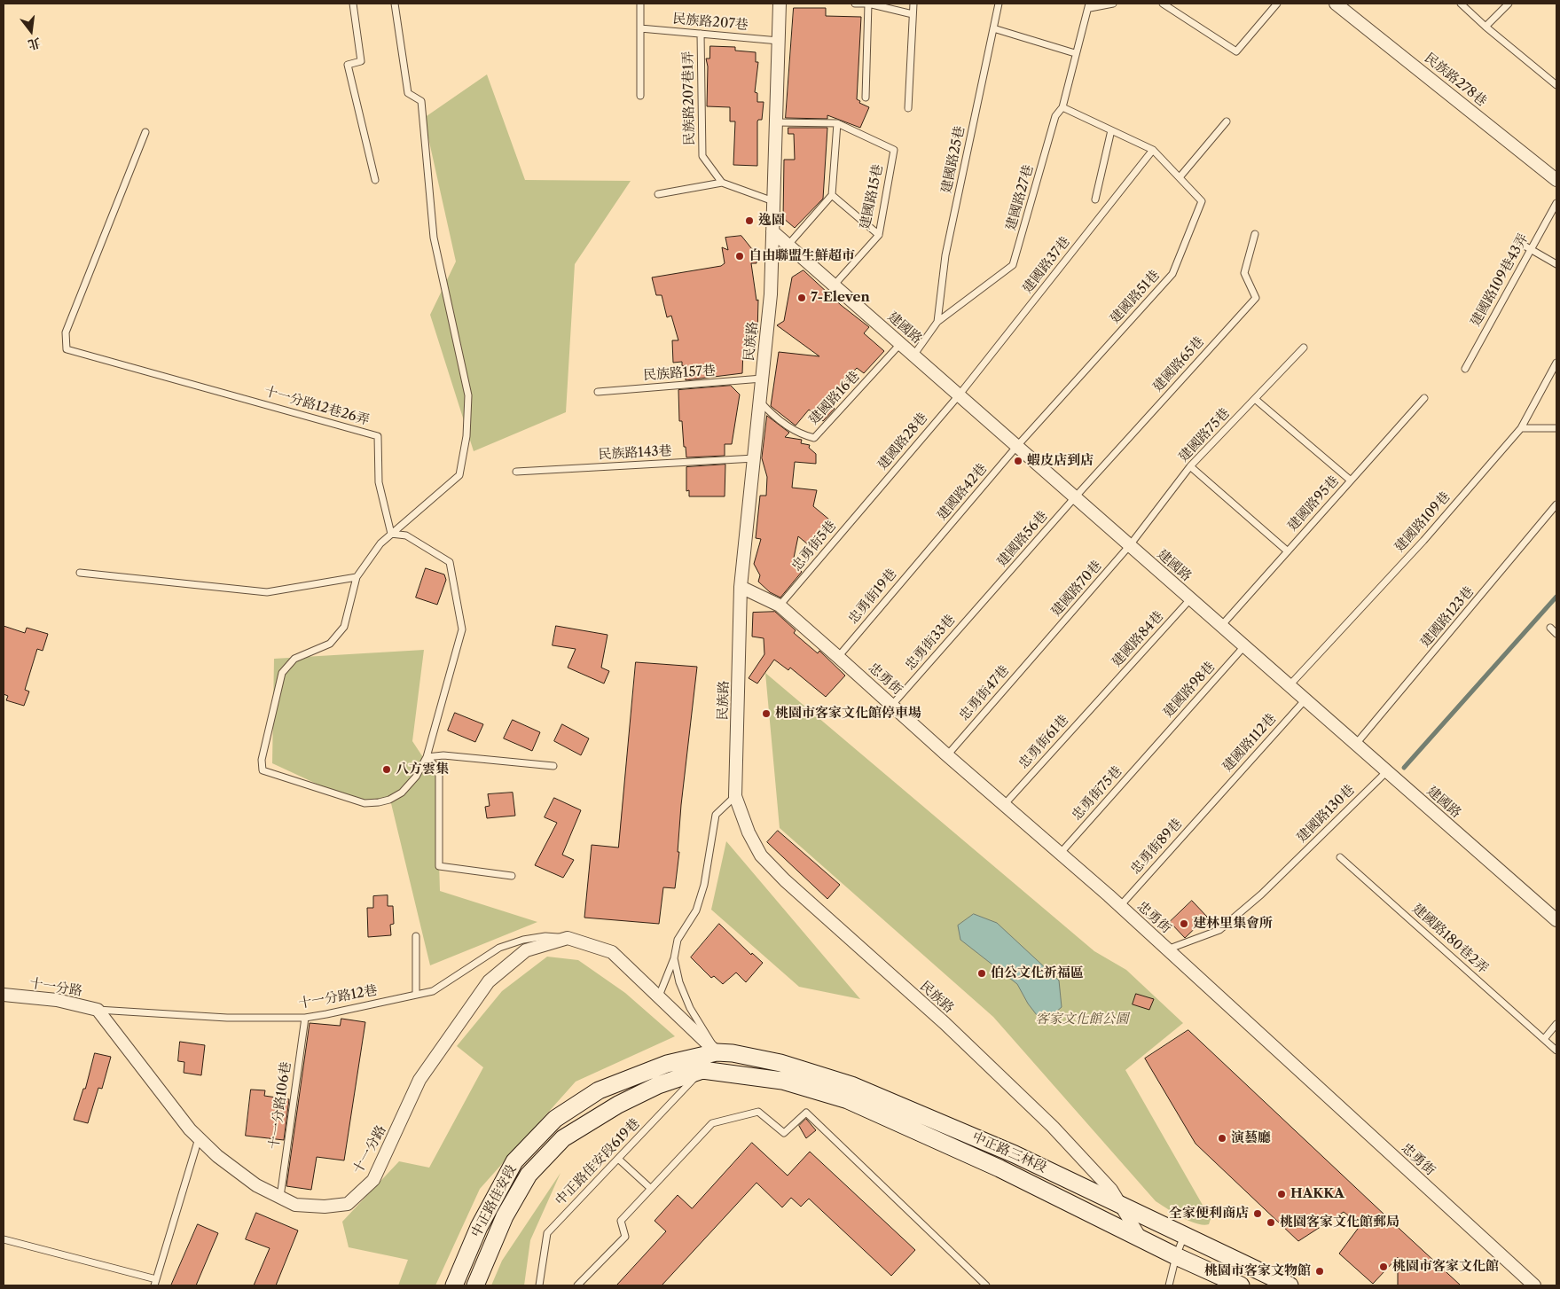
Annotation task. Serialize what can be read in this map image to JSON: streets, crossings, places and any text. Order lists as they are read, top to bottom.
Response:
{
  "streets": {
    "main road": ["中正路三林段", "中正路佳安段"],
    "street": [
      "民族路278巷",
      "建國路",
      "民族路",
      "忠勇街",
      "十一分路"
    ],
    "lane": [
      "民族路207巷",
      "民族路207巷1弄",
      "建國路25巷",
      "建國路15巷",
      "建國路27巷",
      "建國路37巷",
      "建國路109巷43弄",
      "建國路51巷",
      "建國路65巷",
      "民族路157巷",
      "建國路16巷",
      "十一分路12巷26弄",
      "建國路75巷",
      "建國路28巷",
      "民族路143巷",
      "建國路42巷",
      "建國路95巷",
      "建國路109巷",
      "建國路56巷",
      "忠勇街5巷",
      "建國路70巷",
      "忠勇街19巷",
      "建國路123巷",
      "建國路84巷",
      "忠勇街33巷",
      "建國路98巷",
      "忠勇街47巷",
      "忠勇街61巷",
      "建國路112巷",
      "忠勇街75巷",
      "建國路130巷",
      "忠勇街89巷",
      "建國路180巷2弄",
      "十一分路12巷",
      "十一分路106巷",
      "中正路佳安段619巷"
    ]
  },
  "crossings": [
    ["民族路207巷", "民族路207巷1弄"],
    ["民族路207巷", "民族路"],
    ["建國路25巷", "建國路27巷"],
    ["建國路15巷", "建國路"],
    ["建國路27巷", "建國路"],
    ["建國路37巷", "建國路51巷"],
    ["建國路37巷", "建國路"],
    ["建國路37巷", "建國路28巷"],
    ["建國路51巷", "建國路"],
    ["建國路51巷", "建國路42巷"],
    ["建國路", "民族路"],
    ["建國路", "建國路65巷"],
    ["建國路", "建國路16巷"],
    ["建國路", "建國路75巷"],
    ["建國路", "建國路28巷"],
    ["建國路", "建國路42巷"],
    ["建國路", "建國路95巷"],
    ["建國路", "建國路109巷"],
    ["建國路", "建國路56巷"],
    ["建國路", "建國路70巷"],
    ["建國路", "建國路123巷"],
    ["建國路", "建國路84巷"],
    ["建國路", "建國路98巷"],
    ["建國路", "建國路112巷"],
    ["建國路", "建國路130巷"],
    ["民族路", "民族路157巷"],
    ["民族路", "建國路16巷"],
    ["民族路", "民族路143巷"],
    ["民族路", "忠勇街"],
    ["民族路", "中正路三林段"],
    ["建國路65巷", "建國路56巷"],
    ["建國路75巷", "建國路70巷"],
    ["建國路28巷", "忠勇街5巷"],
    ["建國路42巷", "忠勇街19巷"],
    ["建國路56巷", "忠勇街33巷"],
    ["忠勇街5巷", "忠勇街"],
    ["建國路70巷", "忠勇街47巷"],
    ["忠勇街19巷", "忠勇街"],
    ["建國路84巷", "忠勇街61巷"],
    ["忠勇街33巷", "忠勇街"],
    ["忠勇街", "忠勇街47巷"],
    ["忠勇街", "忠勇街61巷"],
    ["忠勇街", "忠勇街75巷"],
    ["忠勇街", "建國路130巷"],
    ["忠勇街", "忠勇街89巷"],
    ["建國路98巷", "忠勇街75巷"],
    ["建國路112巷", "忠勇街89巷"],
    ["十一分路", "十一分路12巷"],
    ["十一分路", "十一分路106巷"],
    ["十一分路12巷", "十一分路106巷"],
    ["中正路三林段", "中正路佳安段619巷"],
    ["中正路三林段", "中正路佳安段"],
    ["中正路佳安段619巷", "中正路佳安段"]
  ],
  "parks": ["客家文化館公園"],
  "places": [
    "逸園",
    "自由聯盟生鮮超市",
    "7-Eleven",
    "蝦皮店到店",
    "桃園市客家文化館停車場",
    "八方雲集",
    "建林里集會所",
    "伯公文化祈福區",
    "演藝廳",
    "HAKKA",
    "全家便利商店",
    "桃園客家文化館郵局",
    "桃園市客家文化館",
    "桃園市客家文物館"
  ],
  "north": "bottom"
}
